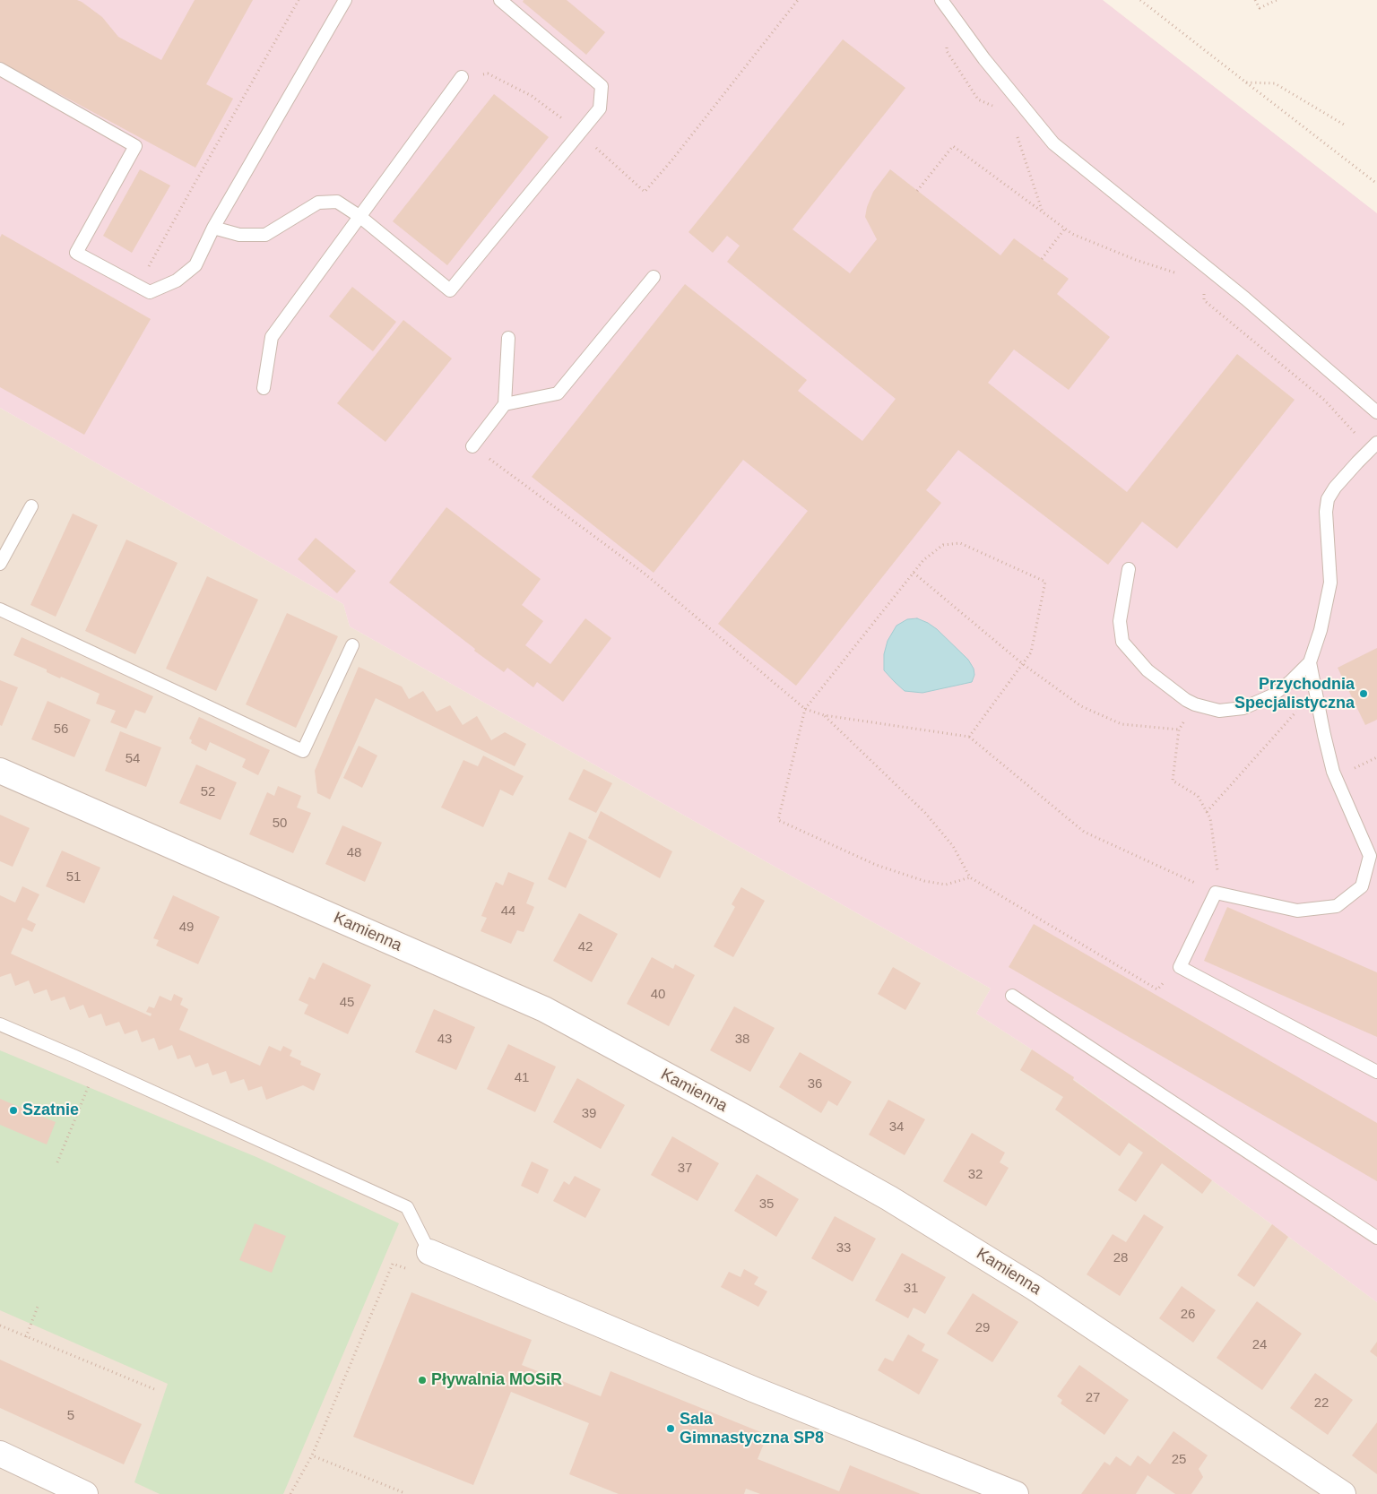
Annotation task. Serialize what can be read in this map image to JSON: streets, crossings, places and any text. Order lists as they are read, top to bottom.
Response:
{
  "streets": {
    "street": ["Kamienna"]
  },
  "places": [
    "Przychodnia Specjalistyczna",
    "Szatnie",
    "Pływalnia MOSiR",
    "Sala Gimnastyczna SP8"
  ],
  "house_numbers": [
    "56",
    "54",
    "52",
    "50",
    "48",
    "51",
    "44",
    "49",
    "42",
    "40",
    "45",
    "43",
    "38",
    "41",
    "36",
    "39",
    "34",
    "37",
    "32",
    "35",
    "33",
    "28",
    "31",
    "26",
    "29",
    "24",
    "27",
    "22",
    "5",
    "25"
  ]
}
